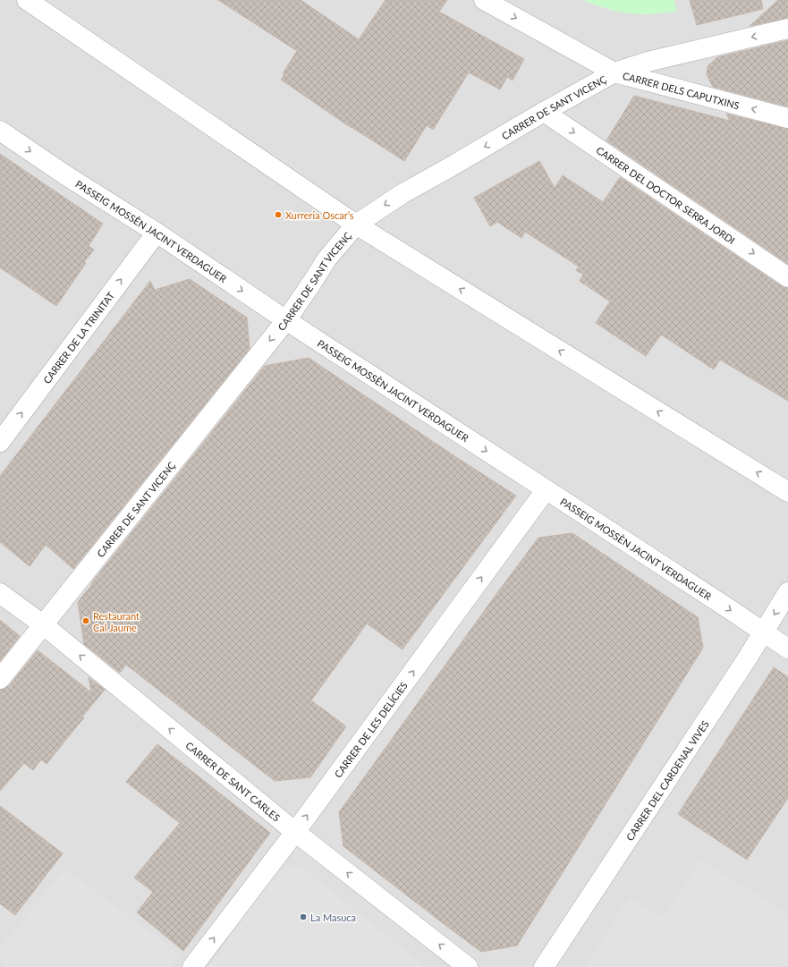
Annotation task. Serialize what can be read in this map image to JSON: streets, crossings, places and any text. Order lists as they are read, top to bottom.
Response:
{
  "streets": {
    "street": [
      "CARRER DELS CAPUTXINS",
      "CARRER DE SANT VICENÇ",
      "CARRER DEL DOCTOR SERRA JORDI",
      "PASSEIG MOSSÈN JACINT VERDAGUER",
      "CARRER DE LA TRINITAT",
      "CARRER DE LES DELÍCIES",
      "CARRER DEL CARDENAL VIVES",
      "CARRER DE SANT CARLES"
    ]
  },
  "crossings": [
    ["CARRER DELS CAPUTXINS", "CARRER DE SANT VICENÇ"],
    ["CARRER DE SANT VICENÇ", "CARRER DEL DOCTOR SERRA JORDI"],
    ["CARRER DE SANT VICENÇ", "PASSEIG MOSSÈN JACINT VERDAGUER"],
    ["CARRER DE SANT VICENÇ", "CARRER DE SANT CARLES"],
    ["PASSEIG MOSSÈN JACINT VERDAGUER", "CARRER DE LA TRINITAT"],
    ["PASSEIG MOSSÈN JACINT VERDAGUER", "CARRER DE LES DELÍCIES"],
    ["PASSEIG MOSSÈN JACINT VERDAGUER", "CARRER DEL CARDENAL VIVES"],
    ["CARRER DE LES DELÍCIES", "CARRER DE SANT CARLES"]
  ],
  "one_way": [
    "CARRER DE SANT VICENÇ",
    "CARRER DEL DOCTOR SERRA JORDI",
    "CARRER DE LA TRINITAT",
    "CARRER DE LES DELÍCIES",
    "CARRER DE SANT CARLES"
  ],
  "places": ["Xurreria Oscar’s", "Restaurant Cal Jaume", "La Masuca"]
}
